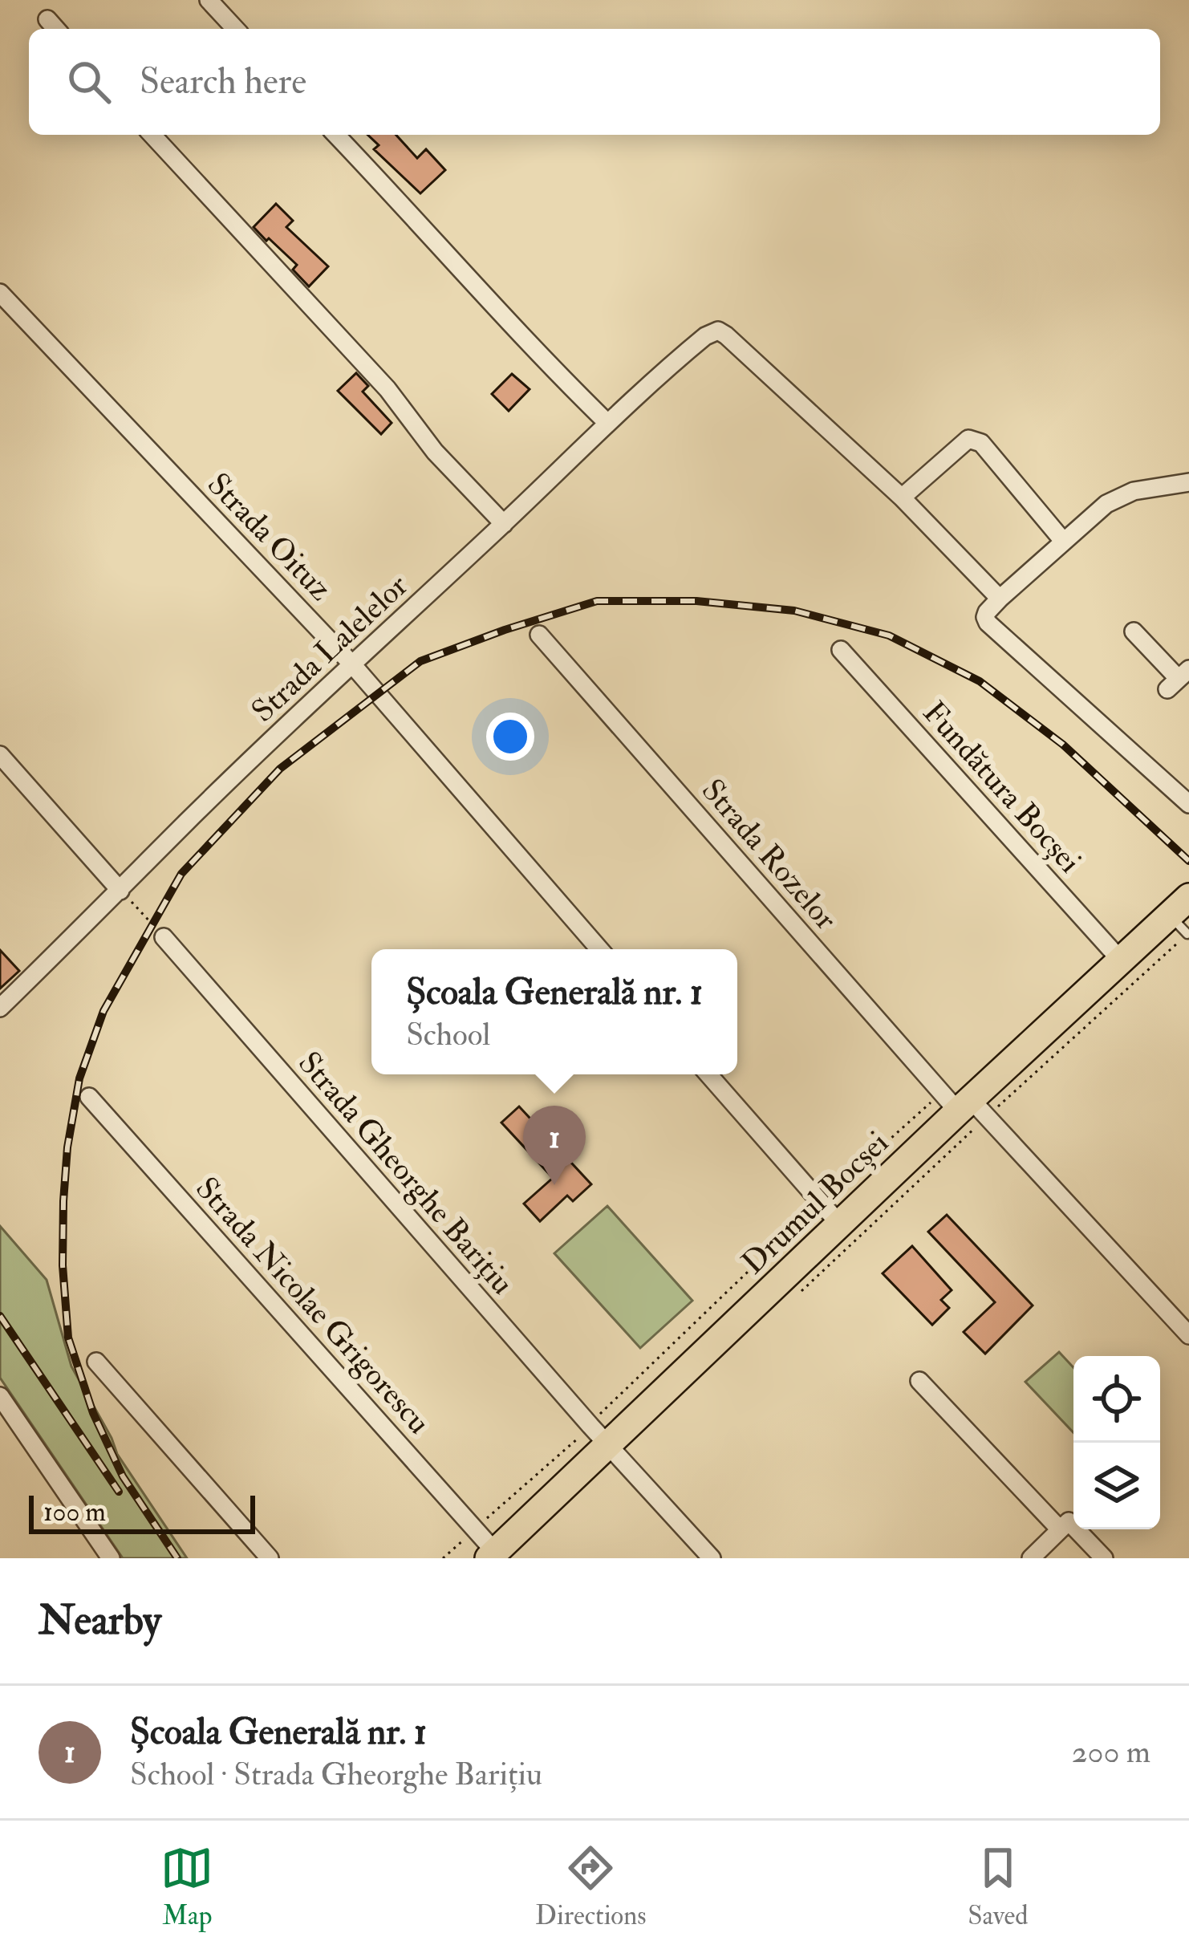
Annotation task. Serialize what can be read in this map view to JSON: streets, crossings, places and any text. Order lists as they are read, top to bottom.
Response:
{
  "streets": {
    "main road": ["Drumul Bocșei"],
    "street": [
      "Strada Oituz",
      "Strada Lalelelor",
      "Fundătura Bocșei",
      "Strada Rozelor",
      "Strada Gheorghe Barițiu",
      "Strada Nicolae Grigorescu"
    ]
  },
  "crossings": [
    ["Strada Oituz", "Strada Lalelelor"],
    ["Fundătura Bocșei", "Drumul Bocșei"],
    ["Strada Rozelor", "Drumul Bocșei"],
    ["Strada Gheorghe Barițiu", "Drumul Bocșei"],
    ["Drumul Bocșei", "Strada Nicolae Grigorescu"]
  ],
  "scale_bar": "100 m",
  "page": {
    "search": "Search here",
    "popup": ["Școala Generală nr. 1", "School"],
    "pins": "1",
    "scale": "100 m",
    "heading": "Nearby",
    "list": [
      {
        "mark": "1",
        "name": "Școala Generală nr. 1",
        "note": "School · Strada Gheorghe Barițiu",
        "value": "200 m"
      }
    ],
    "nav": ["Map", "Directions", "Saved"]
  }
}
